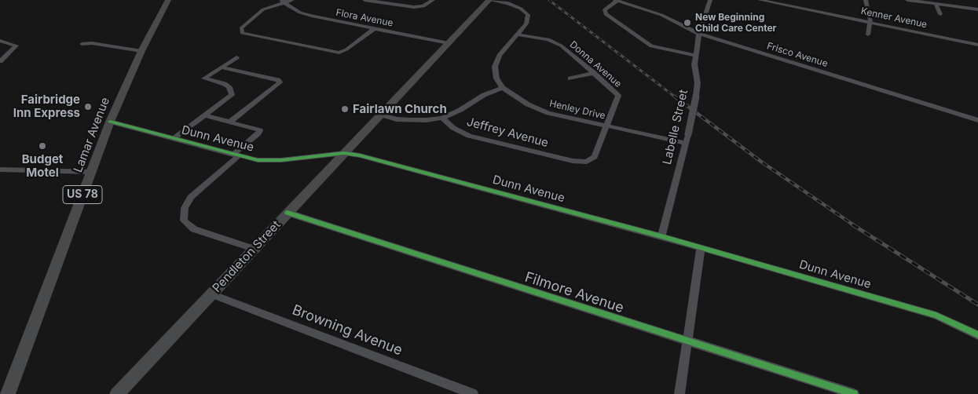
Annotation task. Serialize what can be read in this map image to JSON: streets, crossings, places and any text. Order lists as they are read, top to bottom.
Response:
{
  "streets": {
    "main road": ["Lamar Avenue", "US 78", "Pendleton Street"],
    "street": [
      "Flora Avenue",
      "Kenner Avenue",
      "Frisco Avenue",
      "Donna Avenue",
      "Henley Drive",
      "Labelle Street",
      "Jeffrey Avenue",
      "Dunn Avenue",
      "Filmore Avenue",
      "Browning Avenue"
    ]
  },
  "crossings": [
    ["Flora Avenue", "Pendleton Street"],
    ["Frisco Avenue", "Labelle Street"],
    ["Donna Avenue", "Henley Drive"],
    ["Donna Avenue", "Jeffrey Avenue"],
    ["Henley Drive", "Labelle Street"],
    ["Henley Drive", "Jeffrey Avenue"],
    ["Labelle Street", "Dunn Avenue"],
    ["Lamar Avenue", "Dunn Avenue"],
    ["Dunn Avenue", "Pendleton Street"],
    ["Pendleton Street", "Filmore Avenue"],
    ["Pendleton Street", "Browning Avenue"]
  ],
  "places": [
    "New Beginning Child Care Center",
    "Fairbridge Inn Express",
    "Fairlawn Church",
    "Budget Motel"
  ]
}
